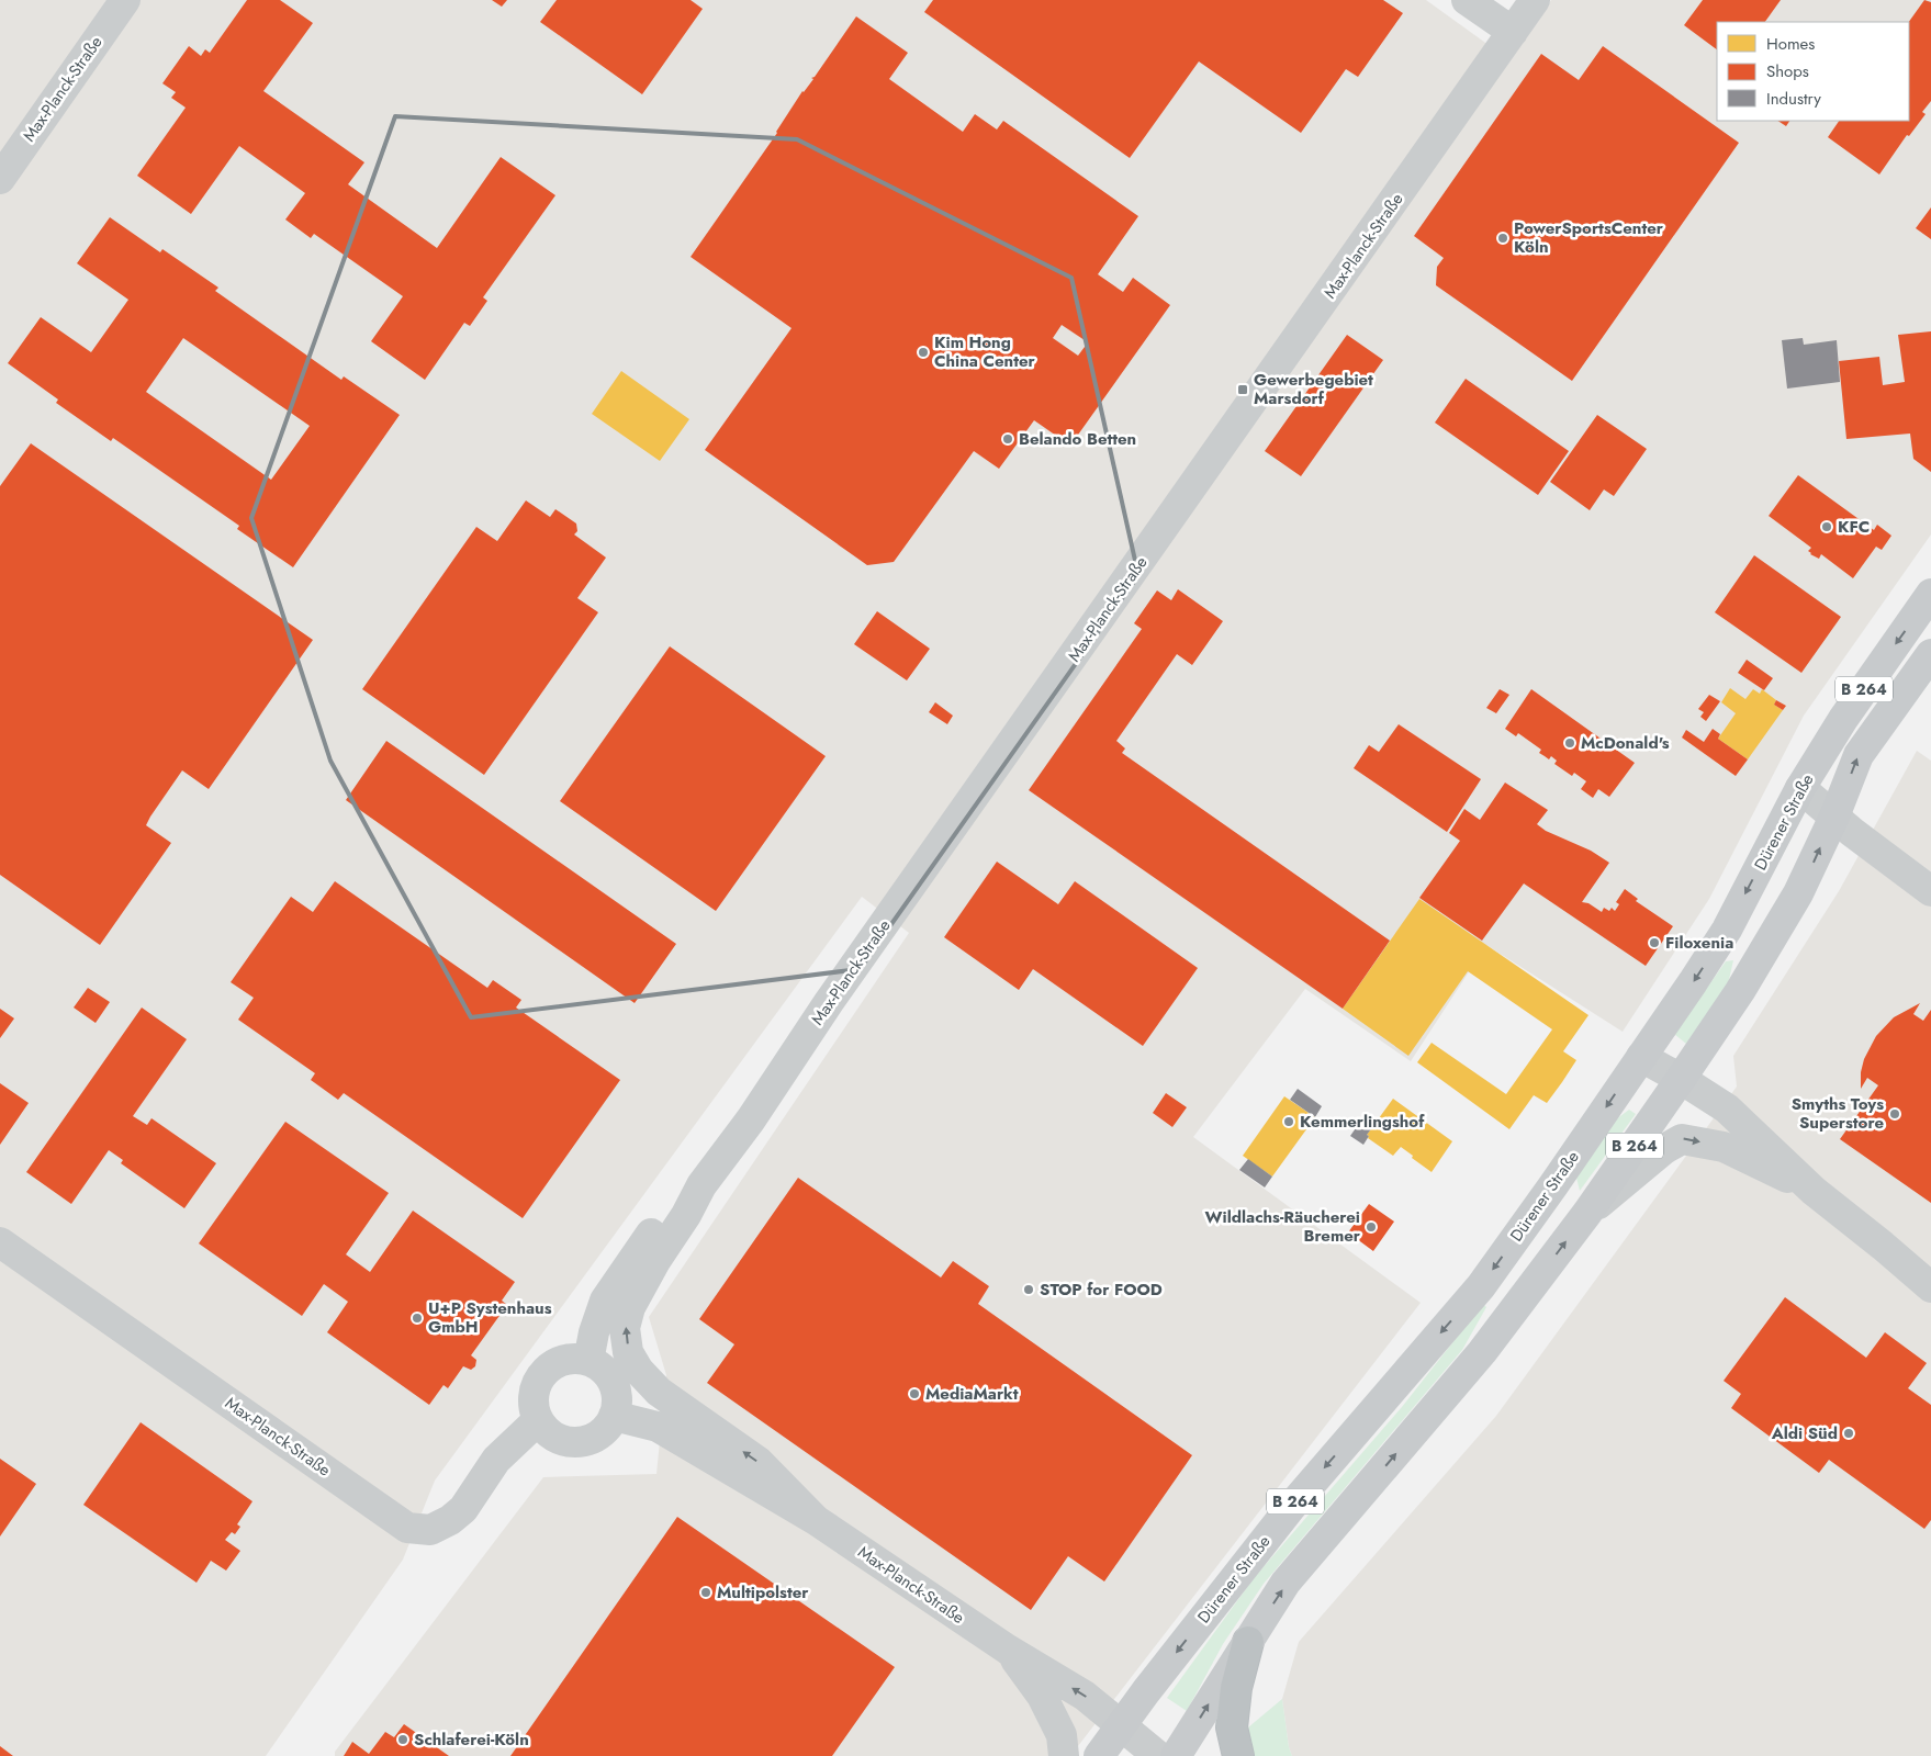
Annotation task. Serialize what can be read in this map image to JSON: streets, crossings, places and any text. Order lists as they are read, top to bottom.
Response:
{
  "streets": {
    "main road": ["B 264", "Dürener Straße"],
    "street": ["Max-Planck-Straße"]
  },
  "crossings": [
    ["Max-Planck-Straße", "Dürener Straße"]
  ],
  "places": {
    "other": [
      "PowerSportsCenter Köln",
      "Kim Hong China Center",
      "Belando Betten",
      "KFC",
      "McDonald's",
      "Filoxenia",
      "Smyths Toys Superstore",
      "Kemmerlingshof",
      "Wildlachs-Räucherei Bremer",
      "STOP for FOOD",
      "U+P Systenhaus GmbH",
      "MediaMarkt",
      "Aldi Süd",
      "Multipolster",
      "Schlaferei-Köln"
    ],
    "transit": ["Gewerbegebiet Marsdorf"]
  },
  "legend": ["Homes", "Shops", "Industry"]
}
